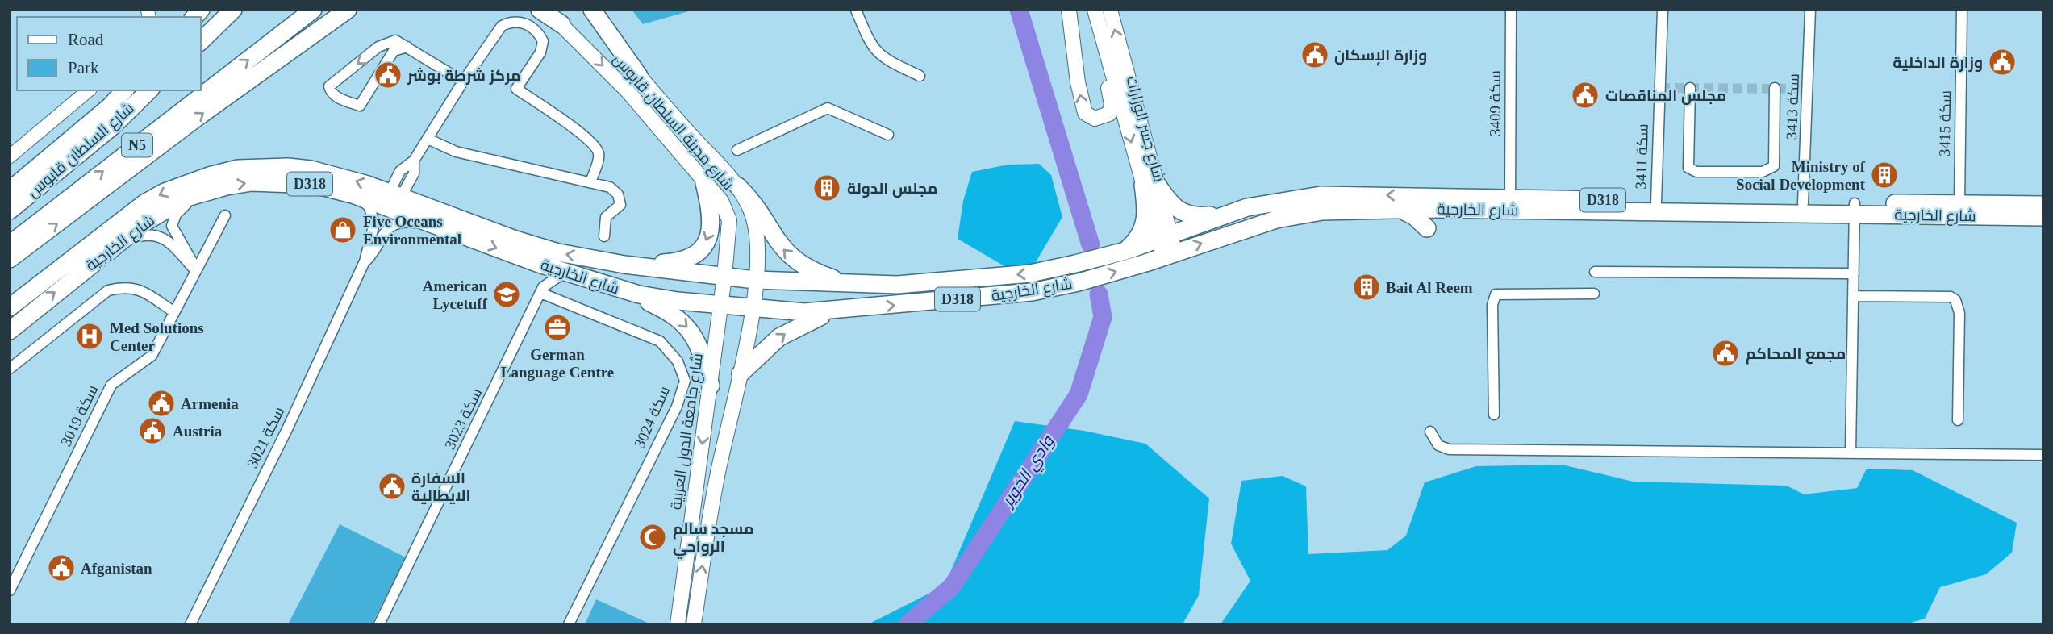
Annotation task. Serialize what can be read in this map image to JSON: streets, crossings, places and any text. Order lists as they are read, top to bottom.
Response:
{
  "streets": {
    "main road": [
      "شارع مدينة السلطان قابوس",
      "شارع جسر الوزارات",
      "N5",
      "شارع السلطان قابوس",
      "D318",
      "شارع الخارجية",
      "شارع جامعة الدول العربية"
    ],
    "street": [
      "سكة 3409",
      "سكة 3413",
      "سكة 3415",
      "سكة 3411",
      "سكة 3019",
      "سكة 3024",
      "سكة 3023",
      "سكة 3021"
    ]
  },
  "crossings": [
    ["سكة 3409", "شارع الخارجية"],
    ["سكة 3413", "شارع الخارجية"],
    ["شارع مدينة السلطان قابوس", "شارع الخارجية"],
    ["شارع مدينة السلطان قابوس", "شارع جامعة الدول العربية"],
    ["سكة 3415", "شارع الخارجية"],
    ["شارع جسر الوزارات", "شارع الخارجية"],
    ["سكة 3411", "شارع الخارجية"],
    ["شارع الخارجية", "سكة 3023"],
    ["شارع الخارجية", "شارع جامعة الدول العربية"],
    ["شارع الخارجية", "سكة 3021"],
    ["سكة 3024", "سكة 3023"]
  ],
  "water": ["وادي الخوير"],
  "places": {
    "public building": [
      "وزارة الإسكان",
      "وزارة الداخلية",
      "مركز شرطة بوشر",
      "مجلس المناقصات",
      "مجمع المحاكم",
      "Armenia",
      "Austria",
      "السفارة الايطالية",
      "Afganistan"
    ],
    "building": ["Ministry of Social Development", "مجلس الدولة", "Bait Al Reem"],
    "shop": ["Five Oceans Environmental"],
    "school or university": ["American Lycetuff"],
    "office": ["German Language Centre"],
    "hospital": ["Med Solutions Center"],
    "mosque": ["مسجد سالم الرواحي"]
  },
  "legend": ["Road", "Park"]
}
